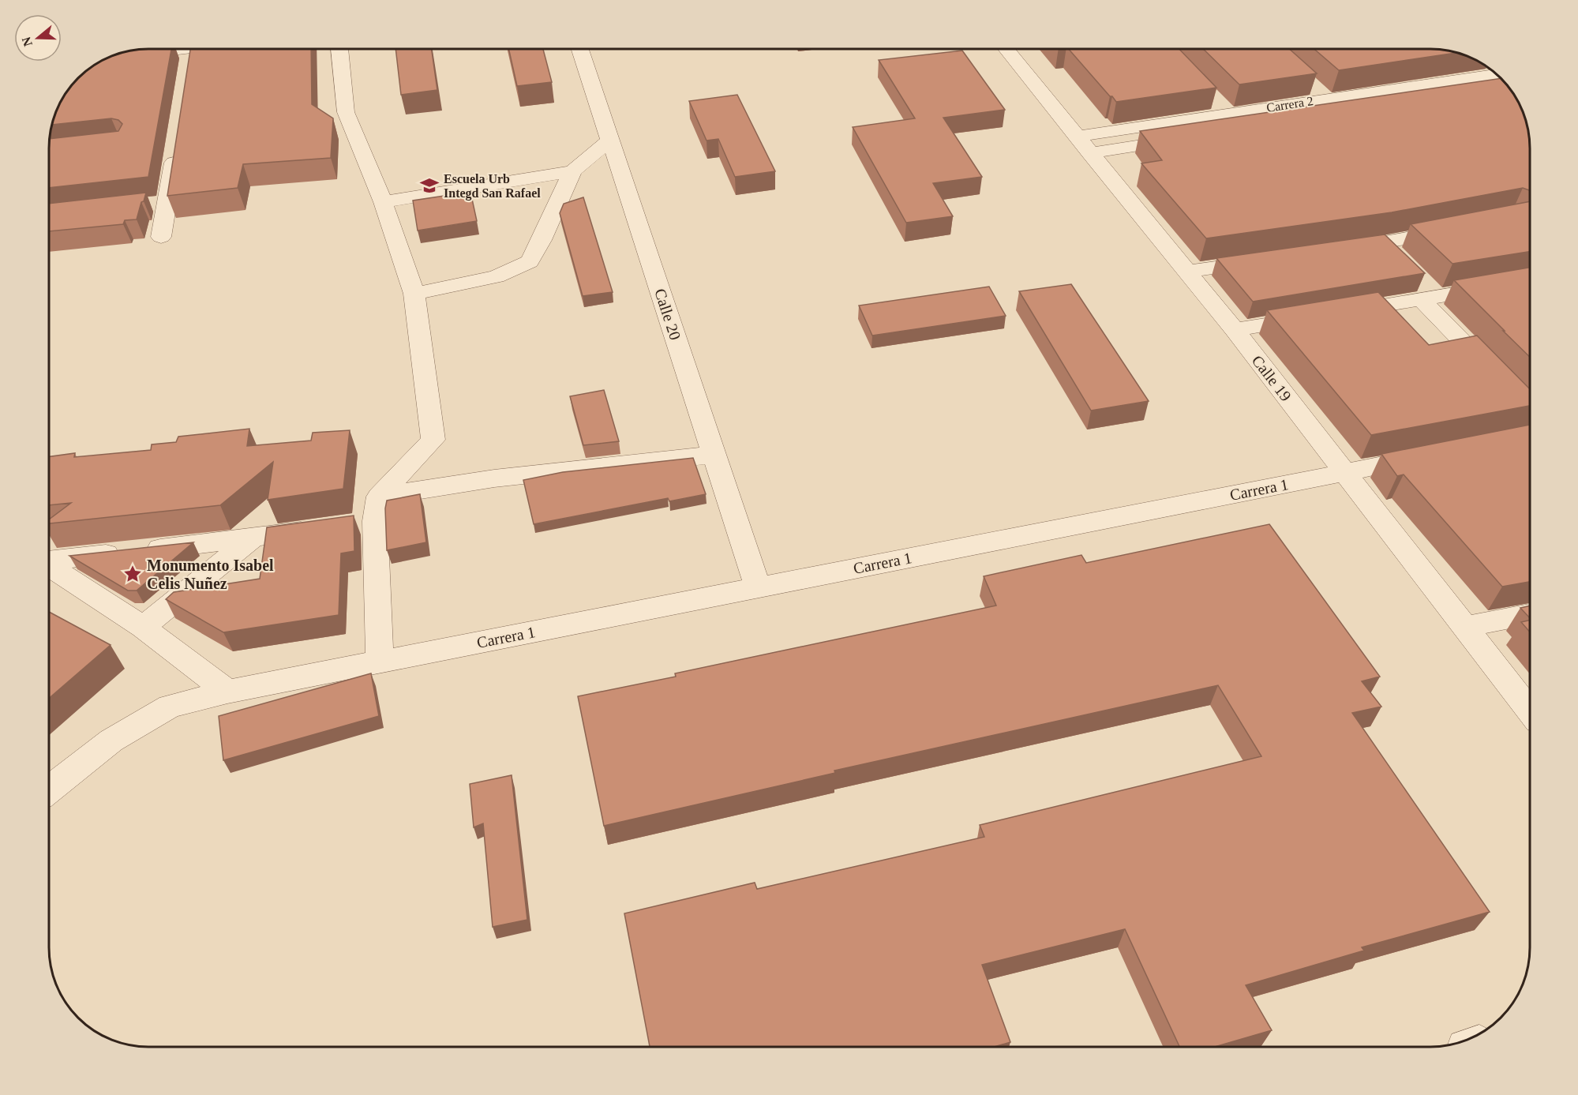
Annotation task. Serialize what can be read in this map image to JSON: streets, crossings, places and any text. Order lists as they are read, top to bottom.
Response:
{
  "streets": {
    "street": [
      "Carrera 2",
      "Calle 20",
      "Calle 19",
      "Carrera 1"
    ]
  },
  "crossings": [
    ["Carrera 2", "Calle 19"],
    ["Calle 20", "Carrera 1"],
    ["Calle 19", "Carrera 1"]
  ],
  "places": {
    "school or university": ["Escuela Urb Integd San Rafael"],
    "place": ["Monumento Isabel Celis Nuñez"]
  },
  "north": "left"
}
